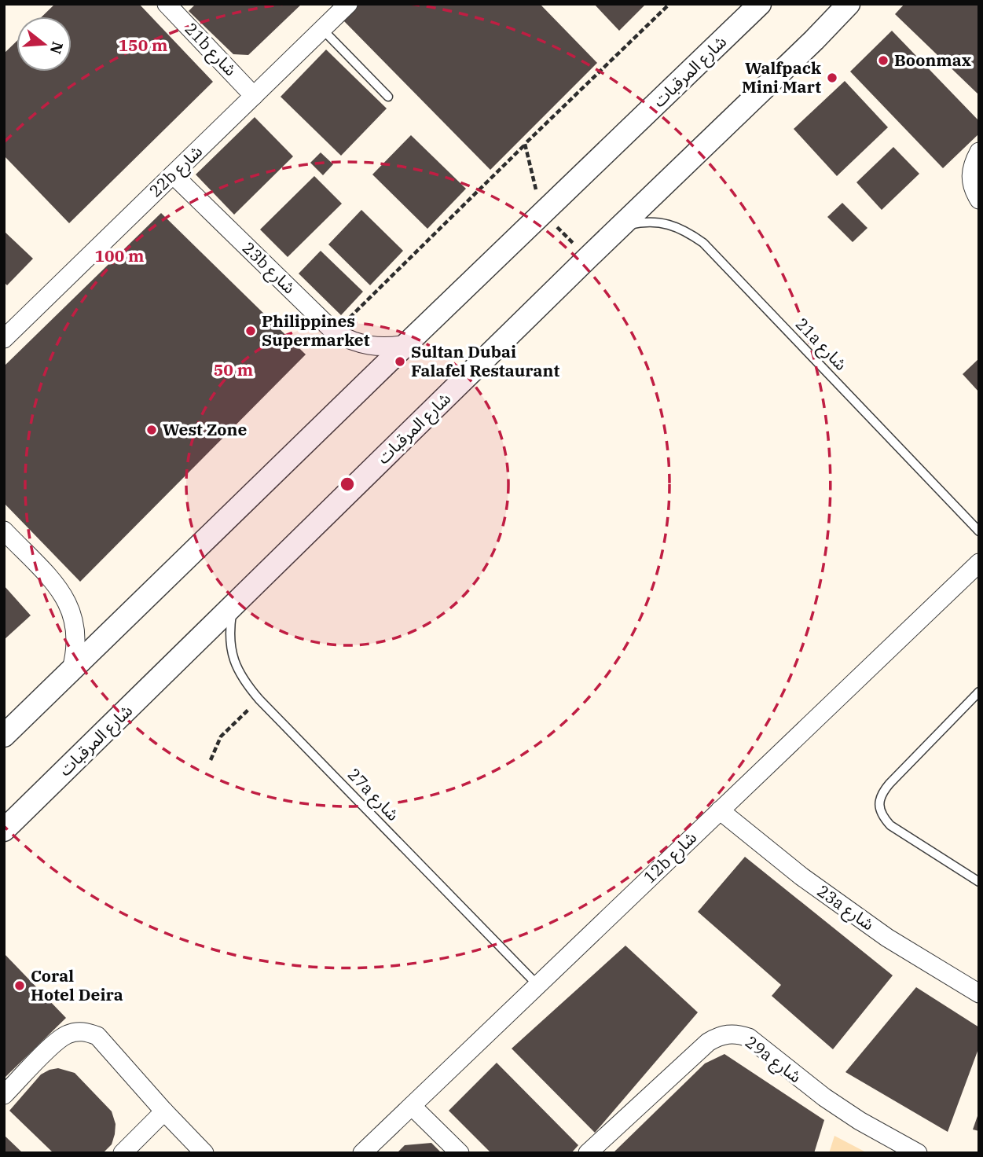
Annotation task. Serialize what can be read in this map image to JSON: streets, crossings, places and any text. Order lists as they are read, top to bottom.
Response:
{
  "streets": {
    "street": [
      "21b شارع",
      "شارع المرقبات",
      "22b شارع",
      "23b شارع",
      "12b شارع",
      "23a شارع",
      "29a شارع"
    ],
    "lane": ["21a شارع", "27a شارع"]
  },
  "crossings": [
    ["21b شارع", "22b شارع"],
    ["شارع المرقبات", "23b شارع"],
    ["شارع المرقبات", "21a شارع"],
    ["شارع المرقبات", "27a شارع"],
    ["22b شارع", "23b شارع"],
    ["27a شارع", "12b شارع"],
    ["12b شارع", "23a شارع"]
  ],
  "places": [
    "Boonmax",
    "Walfpack Mini Mart",
    "Philippines Supermarket",
    "Sultan Dubai Falafel Restaurant",
    "West Zone",
    "Coral Hotel Deira"
  ],
  "north": "right",
  "rings": ["150 m", "100 m", "50 m"]
}
